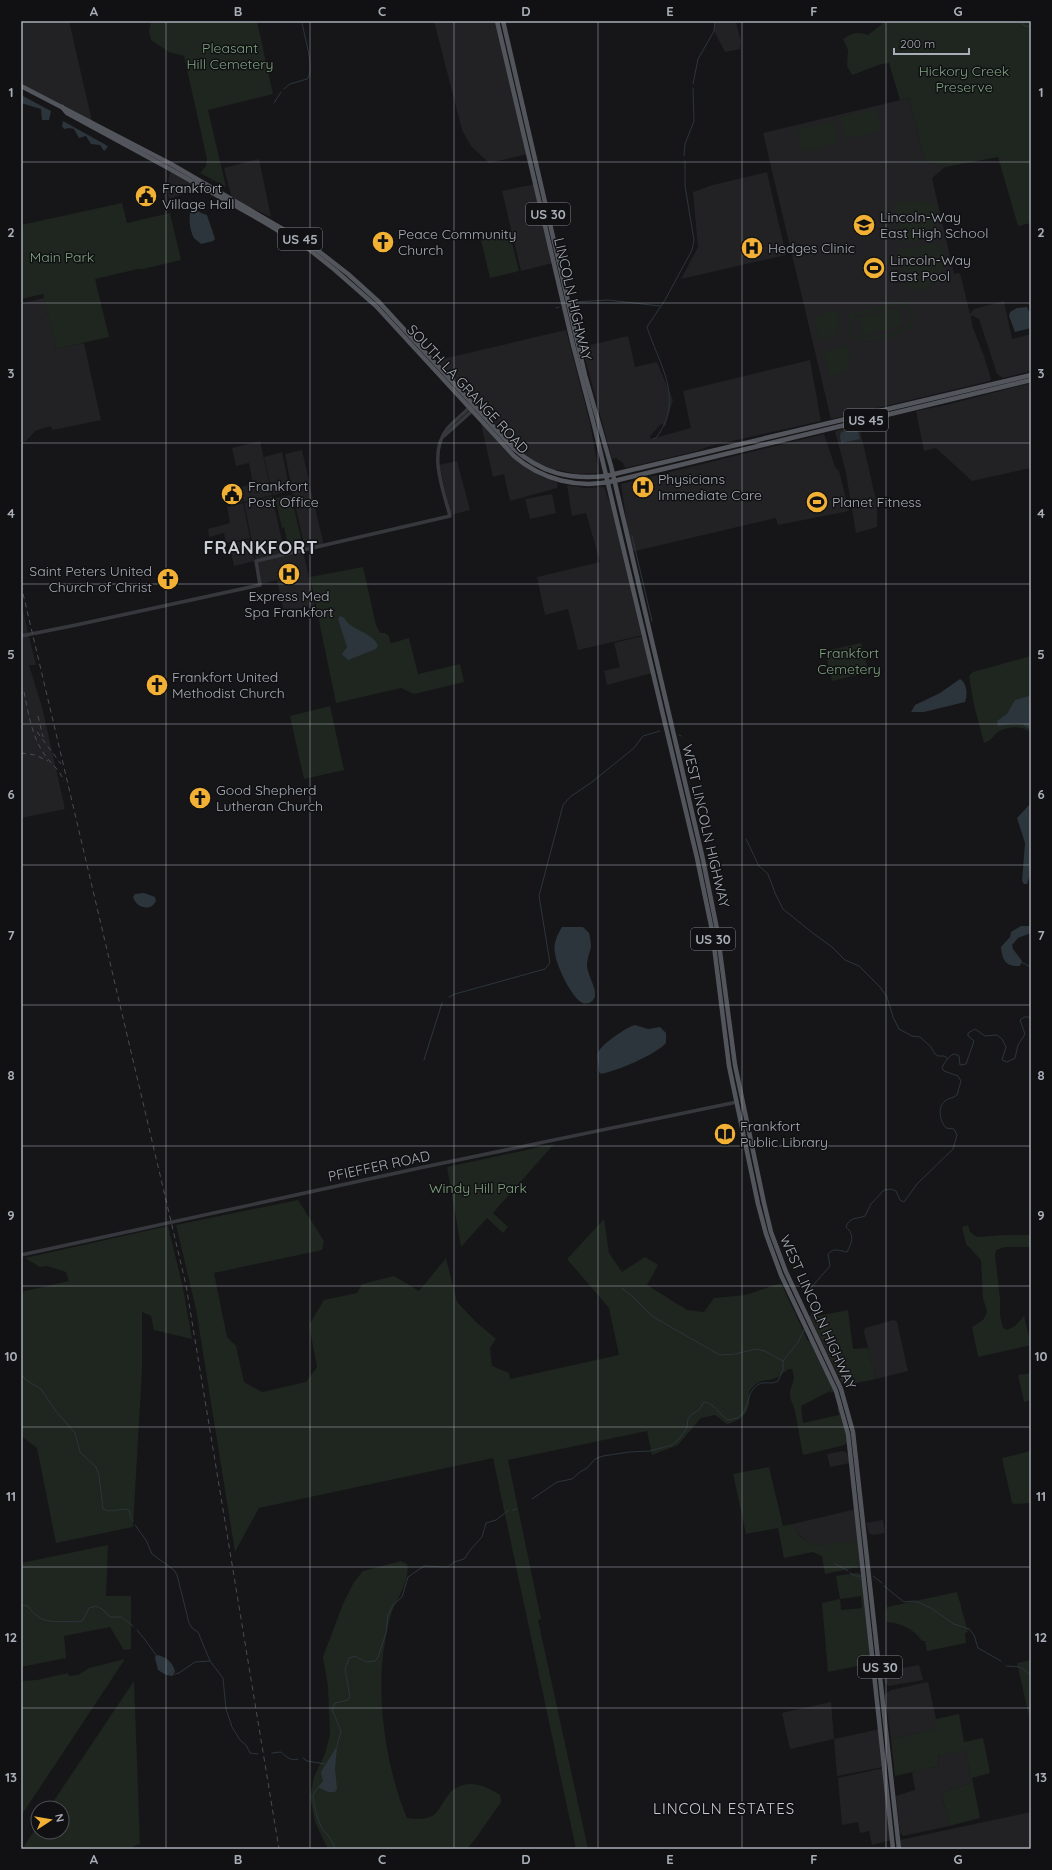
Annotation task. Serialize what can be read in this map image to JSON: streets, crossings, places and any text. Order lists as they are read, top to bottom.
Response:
{
  "streets": {
    "main road": [
      "US 30",
      "US 45",
      "LINCOLN HIGHWAY",
      "SOUTH LA GRANGE ROAD",
      "WEST LINCOLN HIGHWAY"
    ],
    "street": ["PFIEFFER ROAD"]
  },
  "crossings": [
    ["LINCOLN HIGHWAY", "SOUTH LA GRANGE ROAD"],
    ["LINCOLN HIGHWAY", "WEST LINCOLN HIGHWAY"],
    ["WEST LINCOLN HIGHWAY", "PFIEFFER ROAD"]
  ],
  "districts": ["FRANKFORT", "LINCOLN ESTATES"],
  "parks": [
    "Pleasant Hill Cemetery",
    "Hickory Creek Preserve",
    "Main Park",
    "Frankfort Cemetery",
    "Windy Hill Park"
  ],
  "places": {
    "public building": ["Frankfort Village Hall", "Frankfort Post Office"],
    "school or university": ["Lincoln-Way East High School"],
    "church": [
      "Peace Community Church",
      "Saint Peters United Church of Christ",
      "Frankfort United Methodist Church",
      "Good Shepherd Lutheran Church"
    ],
    "hospital": ["Hedges Clinic", "Physicians Immediate Care", "Express Med Spa Frankfort"],
    "sports": ["Lincoln-Way East Pool", "Planet Fitness"],
    "library": ["Frankfort Public Library"]
  },
  "scale_bar": "200 m",
  "north": "right",
  "grid": {
    "columns": [
      "A",
      "B",
      "C",
      "D",
      "E",
      "F",
      "G"
    ],
    "rows": [
      "1",
      "2",
      "3",
      "4",
      "5",
      "6",
      "7",
      "8",
      "9",
      "10",
      "11",
      "12",
      "13"
    ]
  }
}
